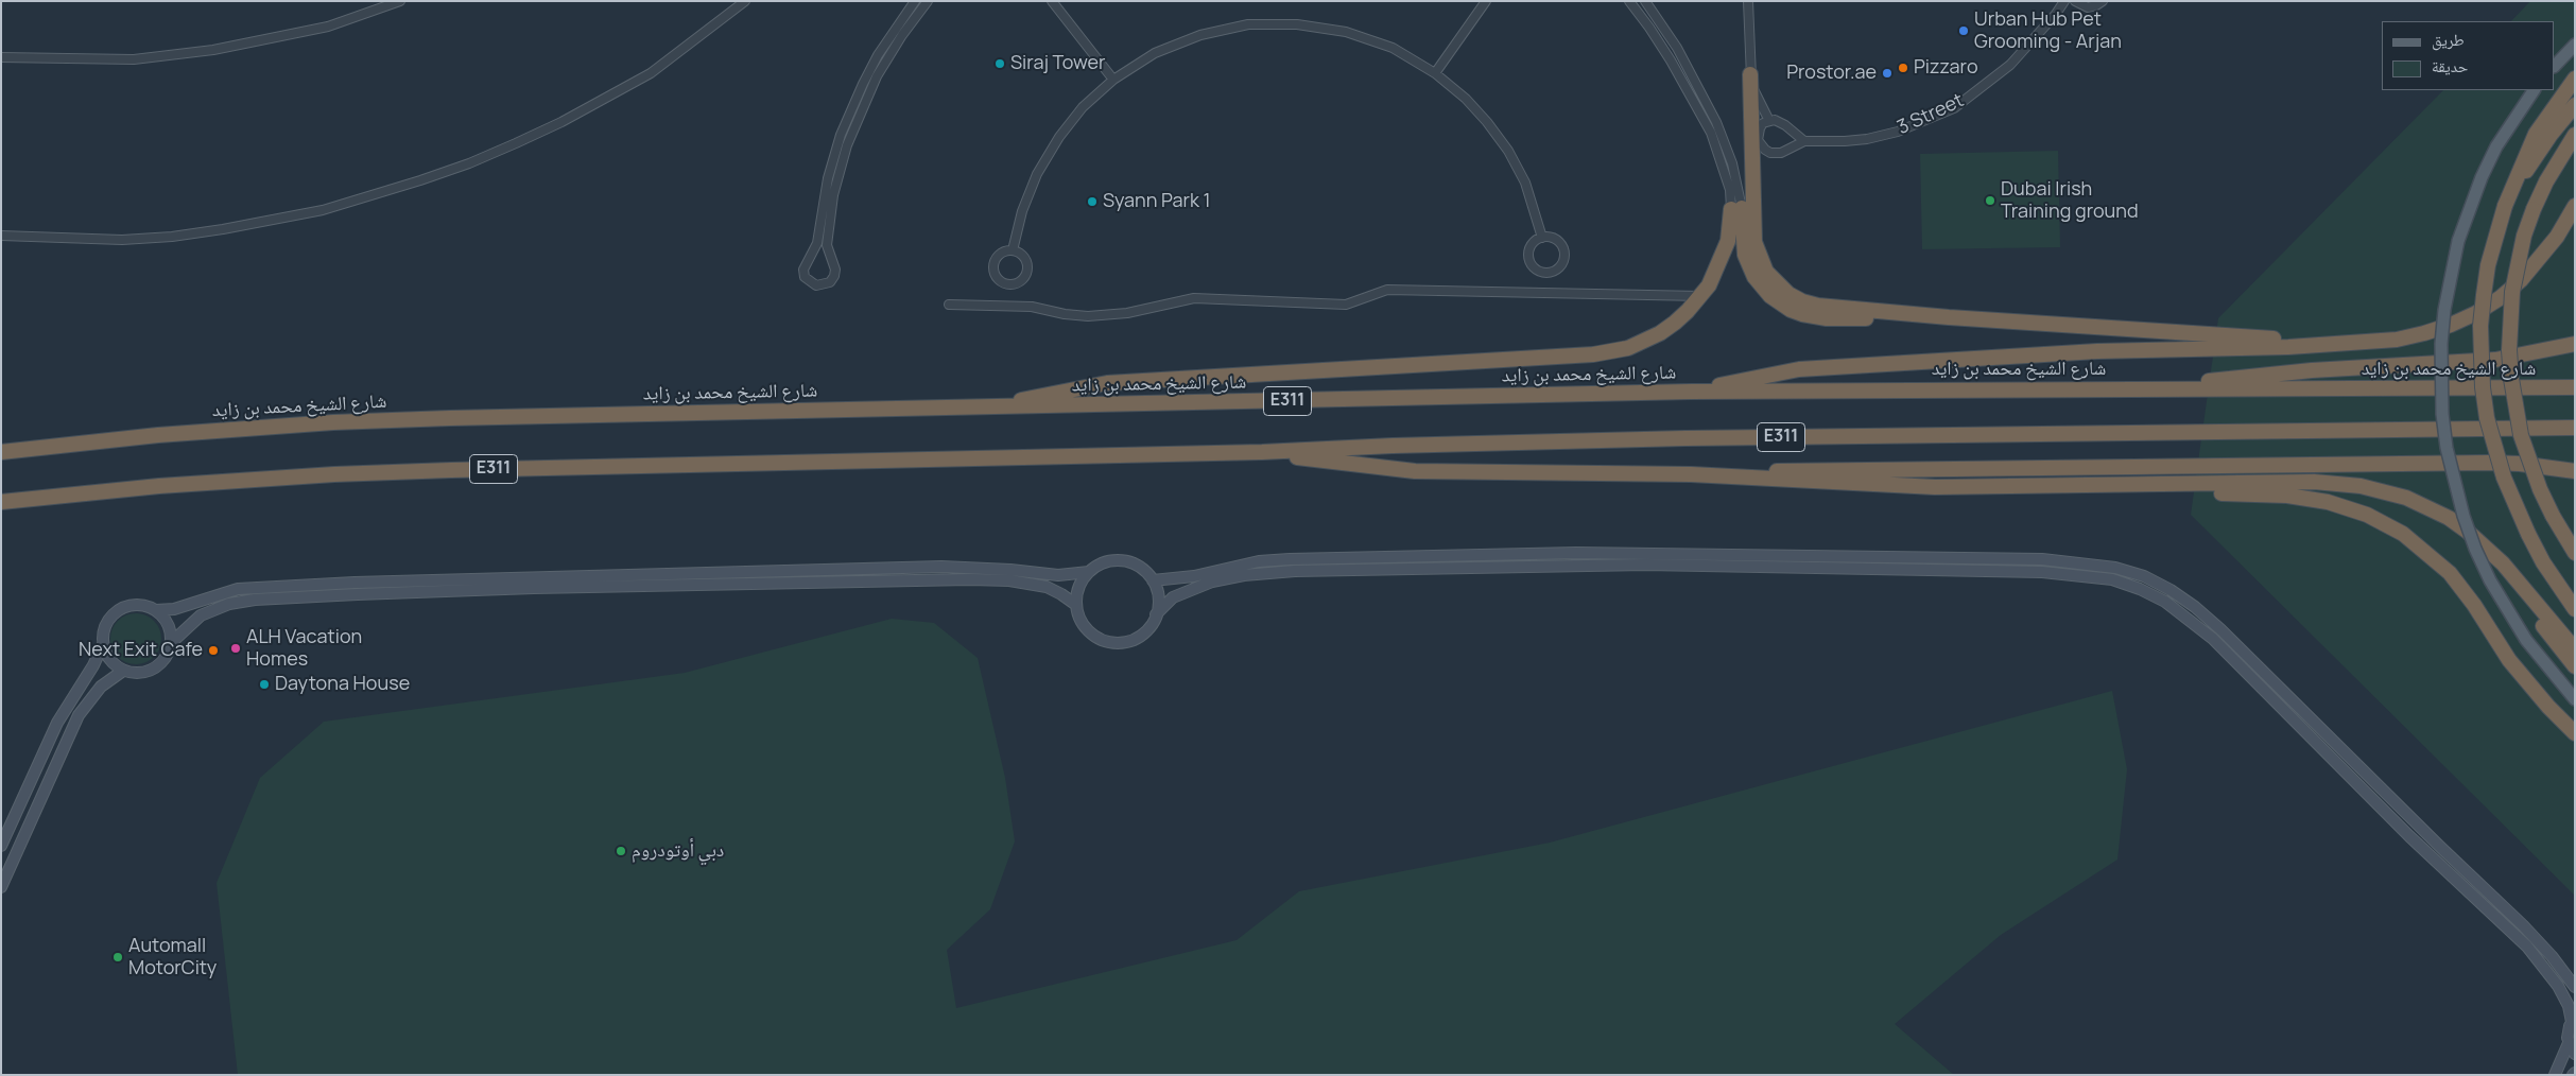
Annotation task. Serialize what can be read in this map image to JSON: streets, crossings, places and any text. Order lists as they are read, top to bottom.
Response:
{
  "streets": {
    "highway": ["شارع الشيخ محمد بن زايد", "E311"],
    "street": ["3 Street"]
  },
  "places": [
    "Urban Hub Pet Grooming - Arjan",
    "Siraj Tower",
    "Pizzaro",
    "Prostor.ae",
    "Dubai Irish Training ground",
    "Syann Park 1",
    "ALH Vacation Homes",
    "Next Exit Cafe",
    "Daytona House",
    "دبي أوتودروم",
    "Automall MotorCity"
  ],
  "legend": ["طريق", "حديقة"]
}
